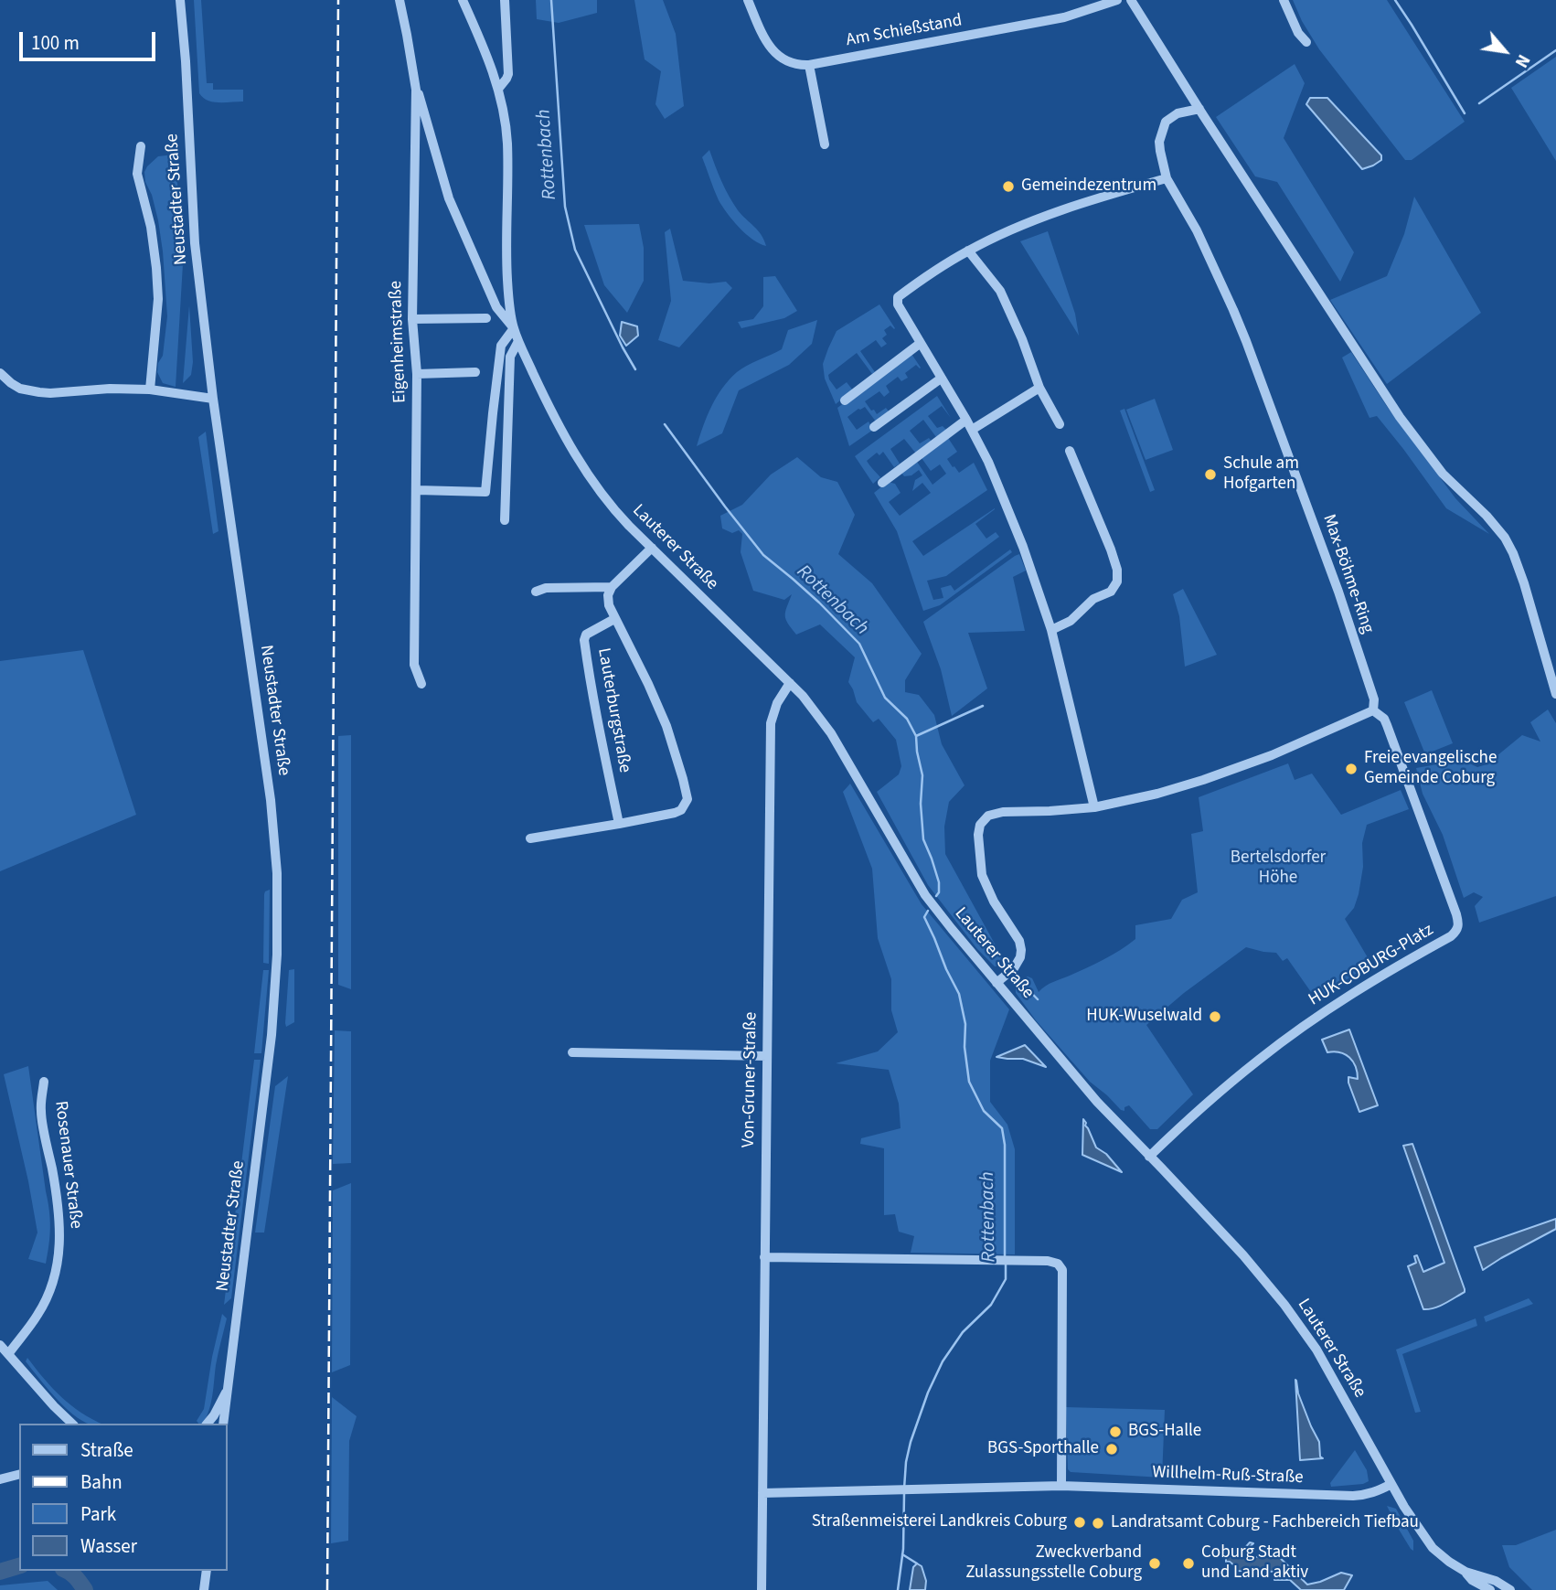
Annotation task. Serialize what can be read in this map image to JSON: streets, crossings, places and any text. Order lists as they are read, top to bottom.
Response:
{
  "streets": {
    "street": [
      "Am Schießstand",
      "Neustadter Straße",
      "Eigenheimstraße",
      "Lauterer Straße",
      "Max-Böhme-Ring",
      "Lauterburgstraße",
      "HUK-COBURG-Platz",
      "Von-Gruner-Straße",
      "Rosenauer Straße",
      "Willhelm-Ruß-Straße"
    ]
  },
  "crossings": [
    ["Lauterer Straße", "HUK-COBURG-Platz"],
    ["Lauterer Straße", "Von-Gruner-Straße"],
    ["Lauterer Straße", "Willhelm-Ruß-Straße"],
    ["Max-Böhme-Ring", "HUK-COBURG-Platz"],
    ["Von-Gruner-Straße", "Willhelm-Ruß-Straße"]
  ],
  "water": ["Rottenbach"],
  "parks": ["Bertelsdorfer Höhe"],
  "places": [
    "Gemeindezentrum",
    "Schule am Hofgarten",
    "Freie evangelische Gemeinde Coburg",
    "HUK-Wuselwald",
    "BGS-Halle",
    "BGS-Sporthalle",
    "Straßenmeisterei Landkreis Coburg",
    "Landratsamt Coburg - Fachbereich Tiefbau",
    "Zweckverband Zulassungsstelle Coburg",
    "Coburg Stadt und Land aktiv"
  ],
  "legend": [
    "Straße",
    "Bahn",
    "Park",
    "Wasser"
  ],
  "scale_bar": "100 m",
  "north": "bottom right"
}
